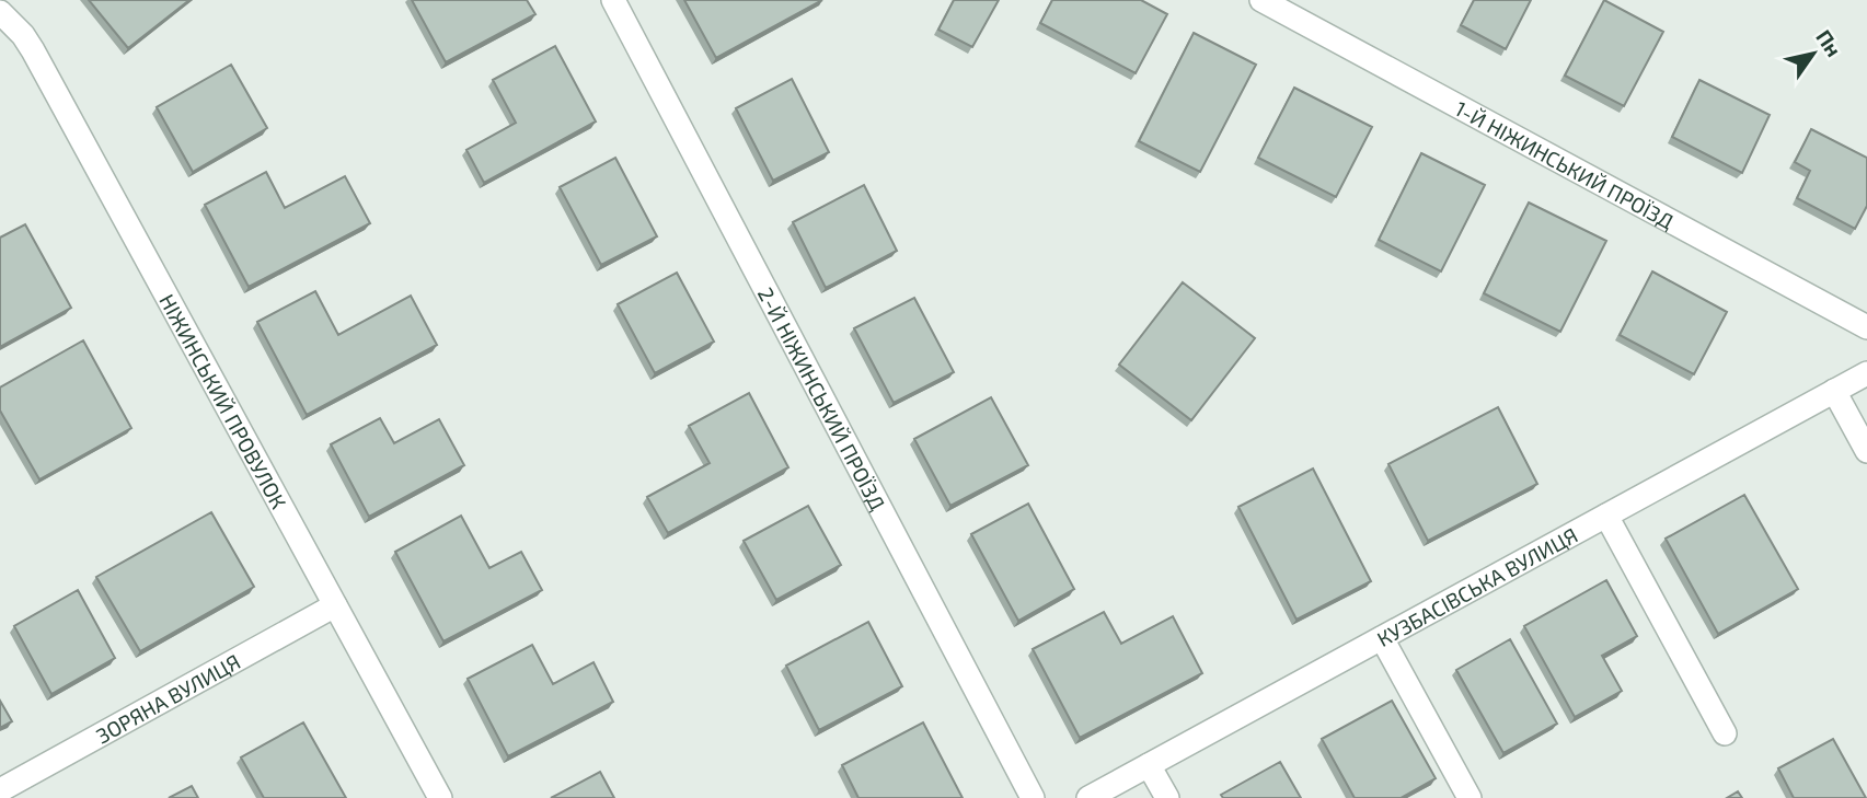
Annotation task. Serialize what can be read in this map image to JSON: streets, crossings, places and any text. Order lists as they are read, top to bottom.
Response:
{
  "streets": {
    "street": [
      "1-Й НІЖИНСЬКИЙ ПРОЇЗД",
      "2-Й НІЖИНСЬКИЙ ПРОЇЗД",
      "НІЖИНСЬКИЙ ПРОВУЛОК",
      "КУЗБАСІВСЬКА ВУЛИЦЯ",
      "ЗОРЯНА ВУЛИЦЯ"
    ]
  },
  "crossings": [
    ["НІЖИНСЬКИЙ ПРОВУЛОК", "ЗОРЯНА ВУЛИЦЯ"]
  ],
  "north": "top right"
}
